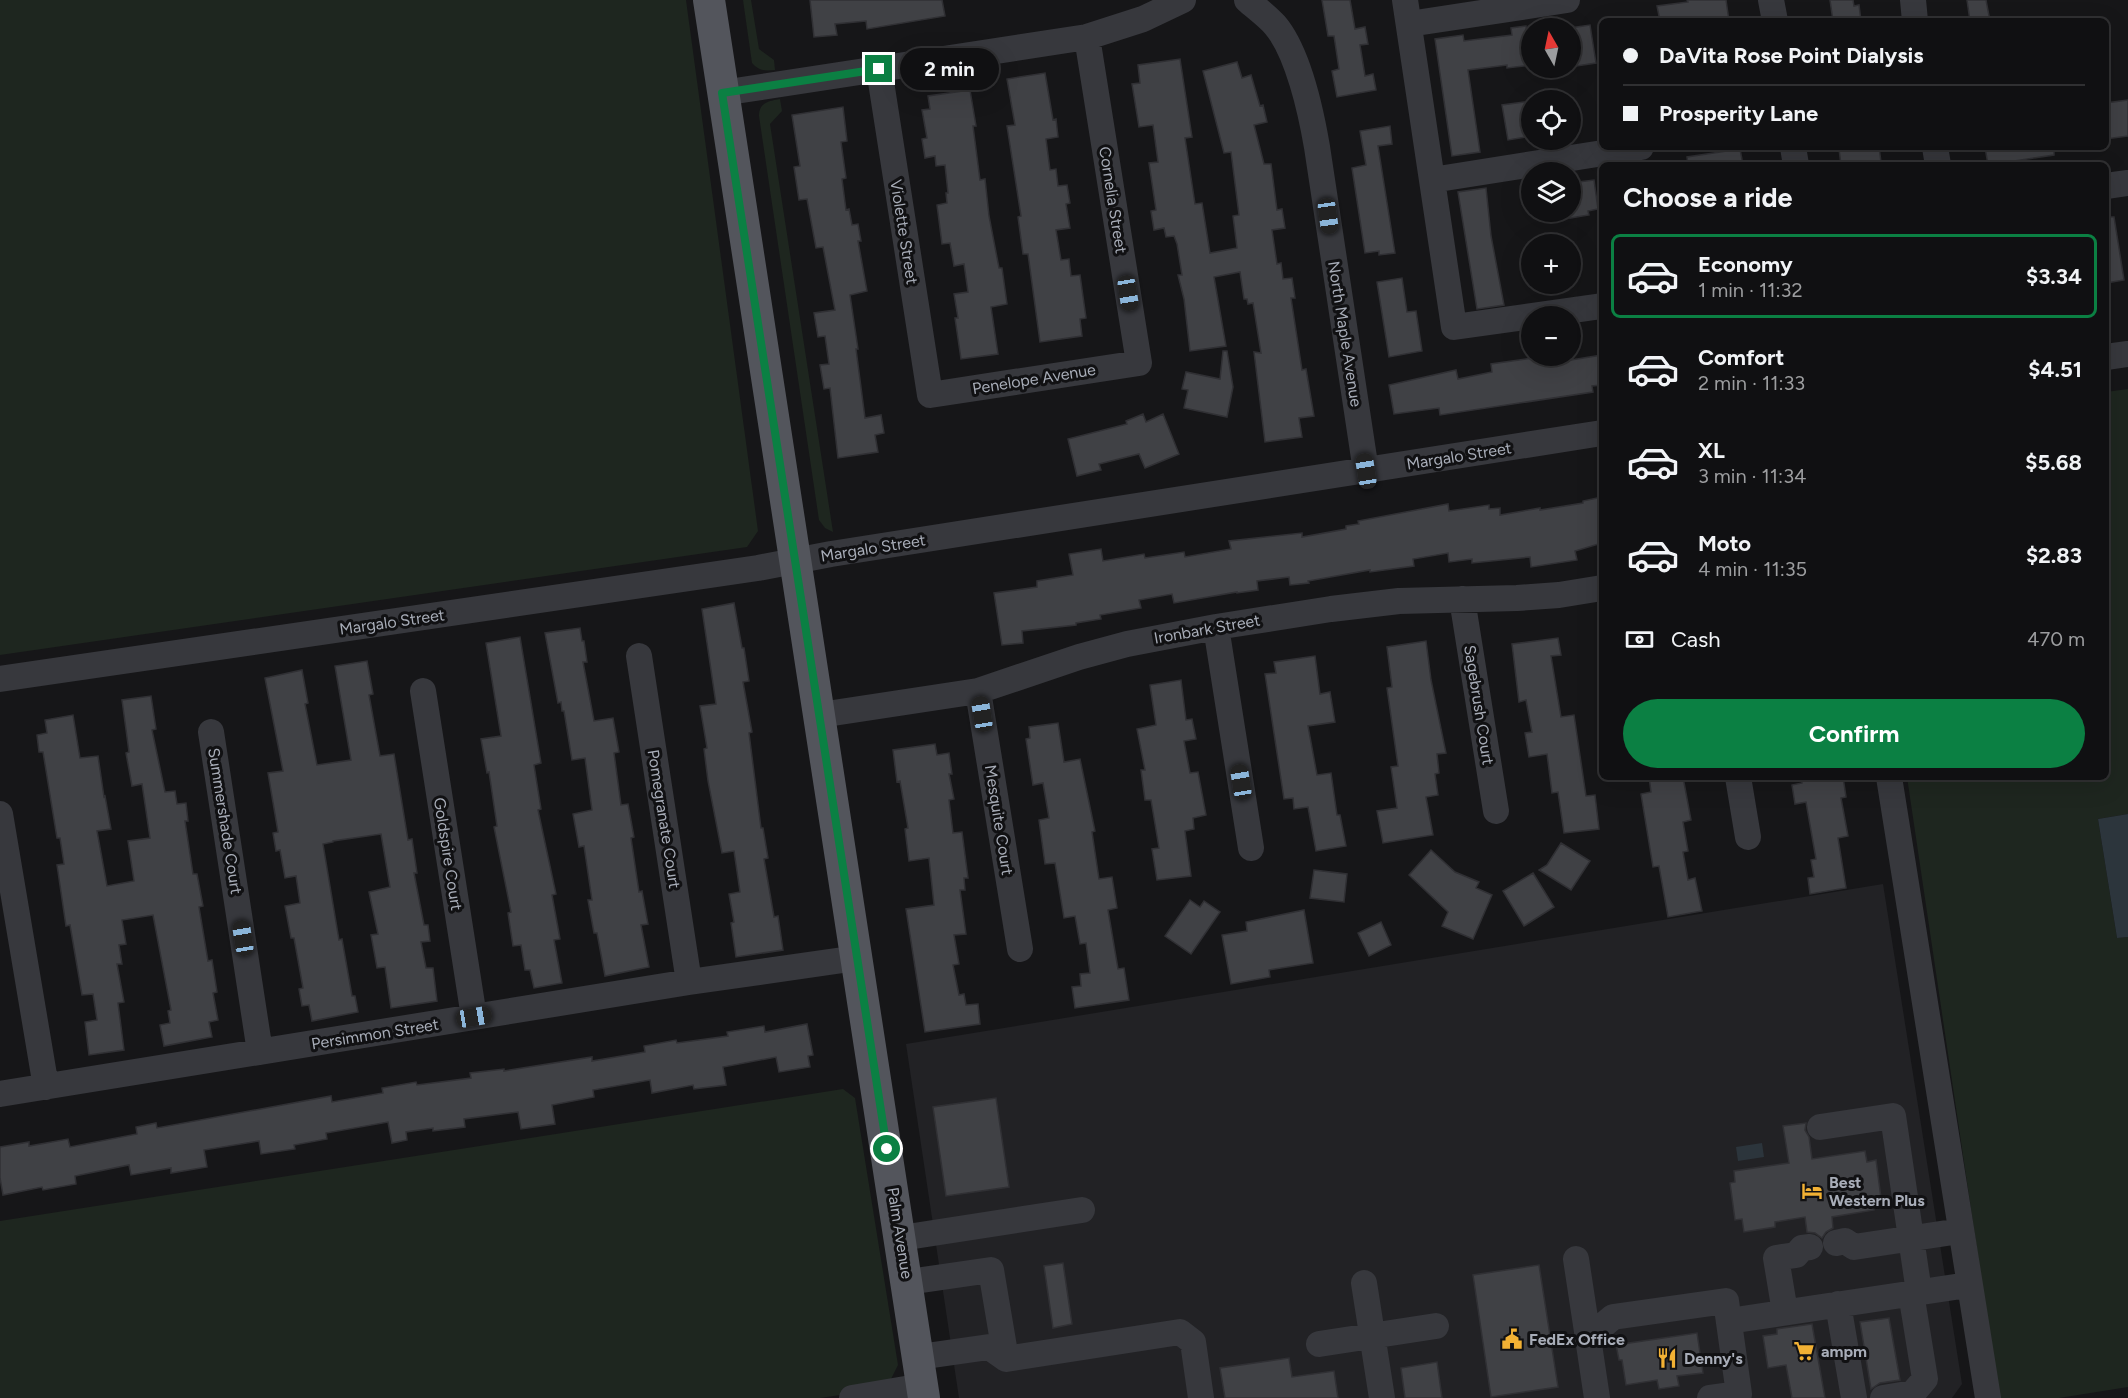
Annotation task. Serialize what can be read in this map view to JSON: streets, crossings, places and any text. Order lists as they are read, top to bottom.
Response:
{
  "streets": {
    "main road": ["Palm Avenue"],
    "street": [
      "Cornelia Street",
      "Violette Street",
      "North Maple Avenue",
      "Penelope Avenue",
      "Margalo Street",
      "Ironbark Street",
      "Sagebrush Court",
      "Pomegranate Court",
      "Mesquite Court",
      "Summershade Court",
      "Goldspire Court",
      "Persimmon Street"
    ]
  },
  "crossings": [
    ["Cornelia Street", "Penelope Avenue"],
    ["Violette Street", "Penelope Avenue"],
    ["North Maple Avenue", "Margalo Street"],
    ["Margalo Street", "Palm Avenue"],
    ["Ironbark Street", "Sagebrush Court"],
    ["Ironbark Street", "Mesquite Court"],
    ["Ironbark Street", "Palm Avenue"],
    ["Pomegranate Court", "Persimmon Street"],
    ["Summershade Court", "Persimmon Street"],
    ["Goldspire Court", "Persimmon Street"],
    ["Persimmon Street", "Palm Avenue"]
  ],
  "places": {
    "hotel": ["Best Western Plus"],
    "public building": ["FedEx Office"],
    "supermarket": ["ampm"],
    "restaurant": ["Denny's"]
  },
  "north": "top",
  "page": {
    "map_buttons": ["+", "−"],
    "banner": ["DaVita Rose Point Dialysis", "Prosperity Lane"],
    "bubble": "2 min",
    "heading": "Choose a ride",
    "list": [
      {
        "name": "Economy",
        "note": "1 min · 11:32",
        "value": "$3.34"
      },
      {
        "name": "Comfort",
        "note": "2 min · 11:33",
        "value": "$4.51"
      },
      {
        "name": "XL",
        "note": "3 min · 11:34",
        "value": "$5.68"
      },
      {
        "name": "Moto",
        "note": "4 min · 11:35",
        "value": "$2.83"
      }
    ],
    "pay": ["Cash", "470 m"],
    "buttons": "Confirm"
  }
}
